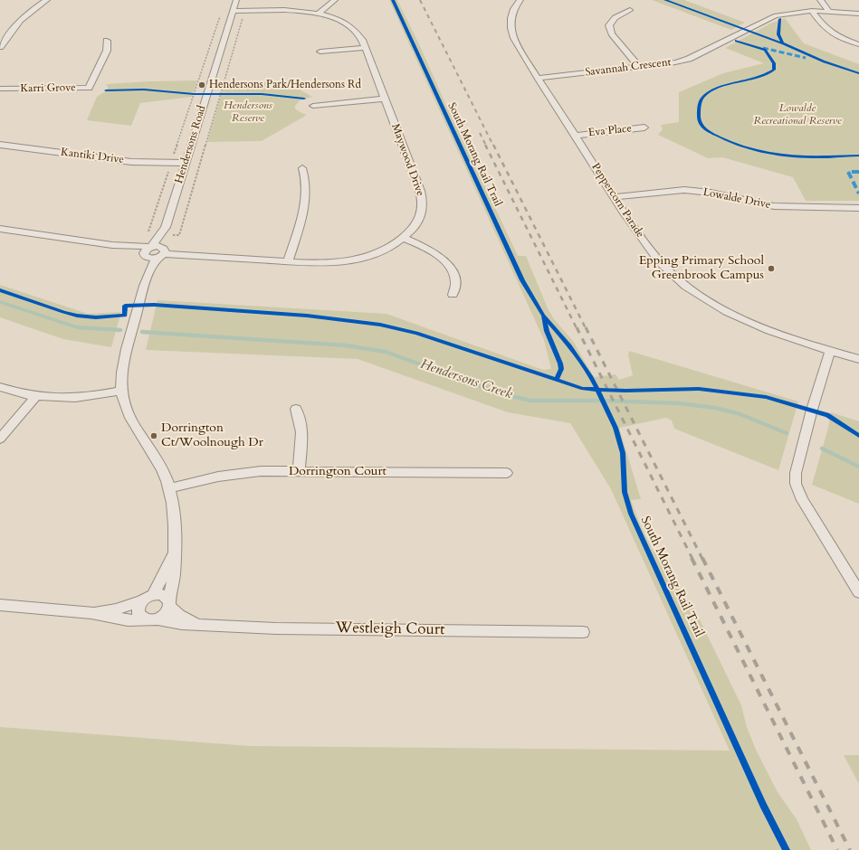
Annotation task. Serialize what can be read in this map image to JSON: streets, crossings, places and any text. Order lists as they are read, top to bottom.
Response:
{
  "streets": {
    "street": [
      "Savannah Crescent",
      "Karri Grove",
      "Eva Place",
      "Hendersons Road",
      "Kantiki Drive",
      "Maywood Drive",
      "Lowalde Drive",
      "Peppercorn Parade",
      "Dorrington Court",
      "Westleigh Court"
    ],
    "cycle path": ["South Morang Rail Trail"]
  },
  "crossings": [
    ["Savannah Crescent", "Peppercorn Parade"],
    ["Eva Place", "Peppercorn Parade"],
    ["Hendersons Road", "Kantiki Drive"],
    ["Hendersons Road", "Maywood Drive"],
    ["Lowalde Drive", "Peppercorn Parade"]
  ],
  "water": ["Hendersons Creek"],
  "parks": ["Hendersons Reserve", "Lowalde Recreational Reserve"],
  "places": ["Hendersons Park/Hendersons Rd", "Epping Primary School Greenbrook Campus", "Dorrington Ct/Woolnough Dr"]
}
